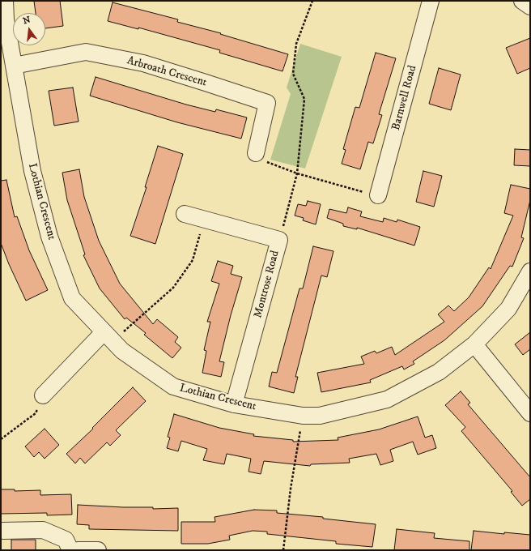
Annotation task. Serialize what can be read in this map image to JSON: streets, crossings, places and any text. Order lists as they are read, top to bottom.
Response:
{
  "streets": {
    "street": [
      "Arbroath Crescent",
      "Barnwell Road",
      "Lothian Crescent",
      "Montrose Road"
    ]
  },
  "crossings": [
    ["Arbroath Crescent", "Lothian Crescent"],
    ["Lothian Crescent", "Montrose Road"]
  ],
  "north": "top"
}
